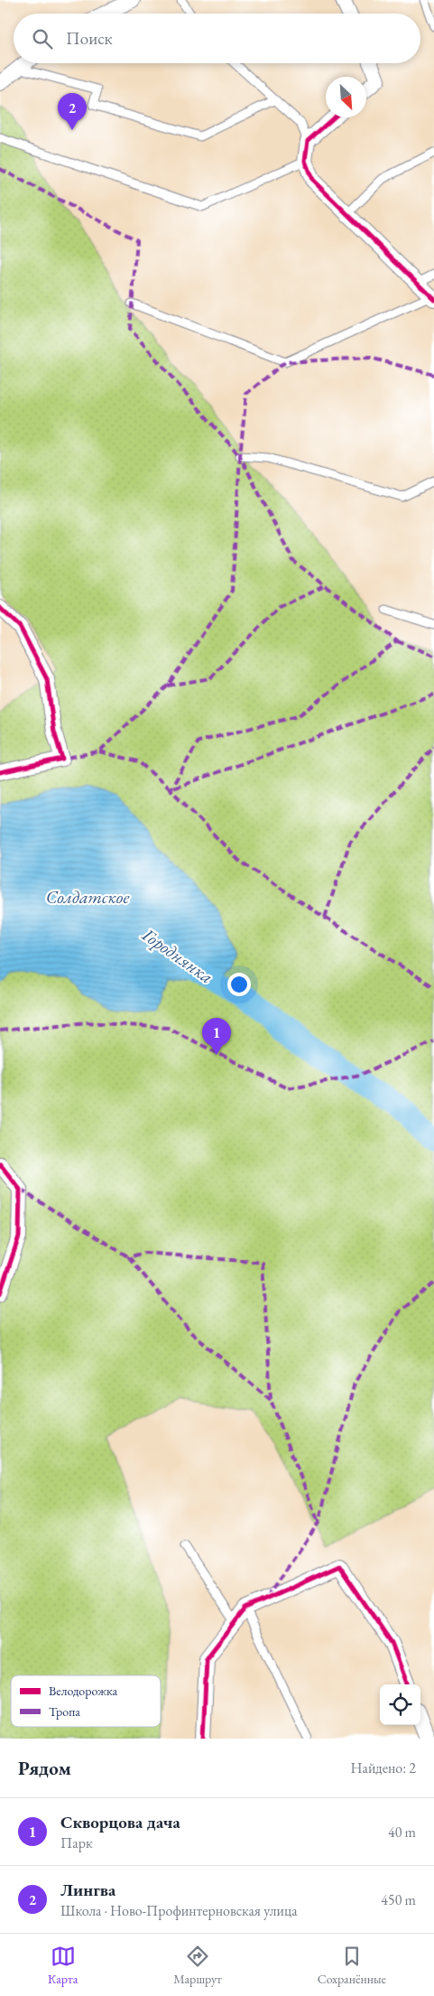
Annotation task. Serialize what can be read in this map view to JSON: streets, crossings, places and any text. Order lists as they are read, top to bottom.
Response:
{
  "water": ["Солдатское", "Городнянка"],
  "legend": ["Велодорожка", "Тропа"],
  "north": "bottom right",
  "page": {
    "search": "Поиск",
    "pins": ["2", "1"],
    "heading": ["Рядом", "Найдено: 2"],
    "list": [
      {
        "mark": "1",
        "name": "Скворцова дача",
        "note": "Парк",
        "value": "40 m"
      },
      {
        "mark": "2",
        "name": "Лингва",
        "note": "Школа · Ново-Профинтерновская улица",
        "value": "450 m"
      }
    ],
    "nav": ["Карта", "Маршрут", "Сохранённые"]
  }
}
